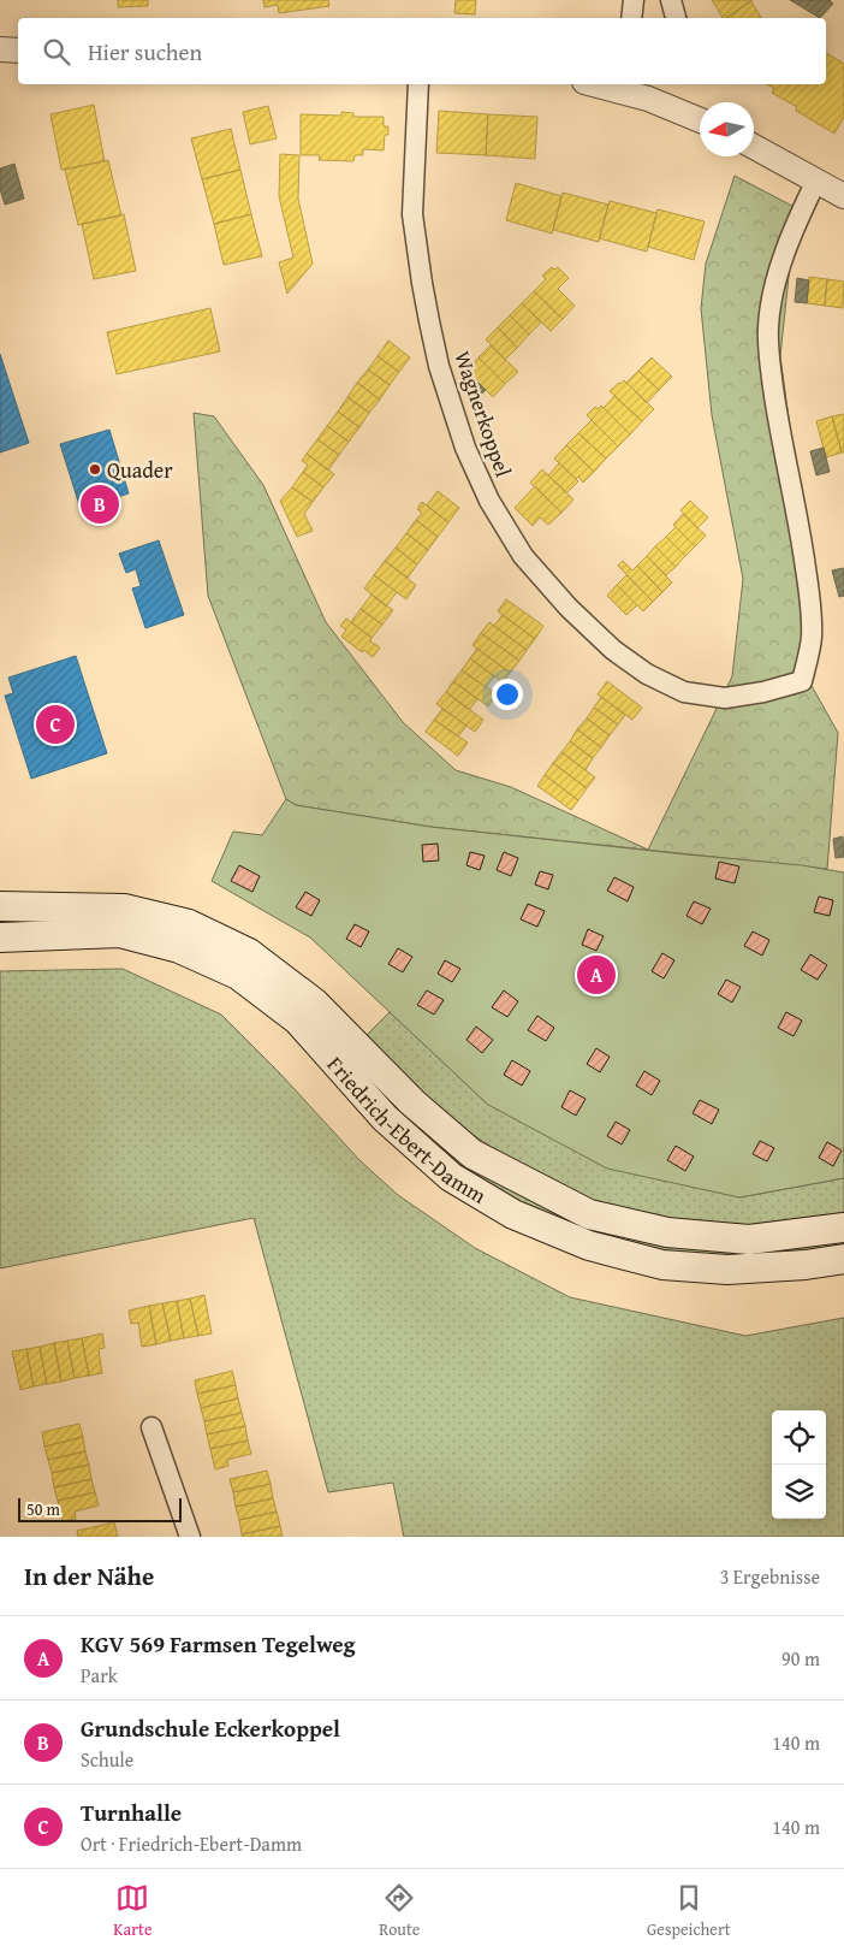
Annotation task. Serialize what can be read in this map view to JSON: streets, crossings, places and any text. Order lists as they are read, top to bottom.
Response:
{
  "streets": {
    "main road": ["Friedrich-Ebert-Damm"],
    "street": ["Wagnerkoppel"]
  },
  "places": ["Quader"],
  "scale_bar": "50 m",
  "north": "left",
  "page": {
    "search": "Hier suchen",
    "pins": ["B", "C", "A"],
    "scale": "50 m",
    "heading": ["In der Nähe", "3 Ergebnisse"],
    "list": [
      {
        "mark": "A",
        "name": "KGV 569 Farmsen Tegelweg",
        "note": "Park",
        "value": "90 m"
      },
      {
        "mark": "B",
        "name": "Grundschule Eckerkoppel",
        "note": "Schule",
        "value": "140 m"
      },
      {
        "mark": "C",
        "name": "Turnhalle",
        "note": "Ort · Friedrich-Ebert-Damm",
        "value": "140 m"
      }
    ],
    "nav": ["Karte", "Route", "Gespeichert"]
  }
}
